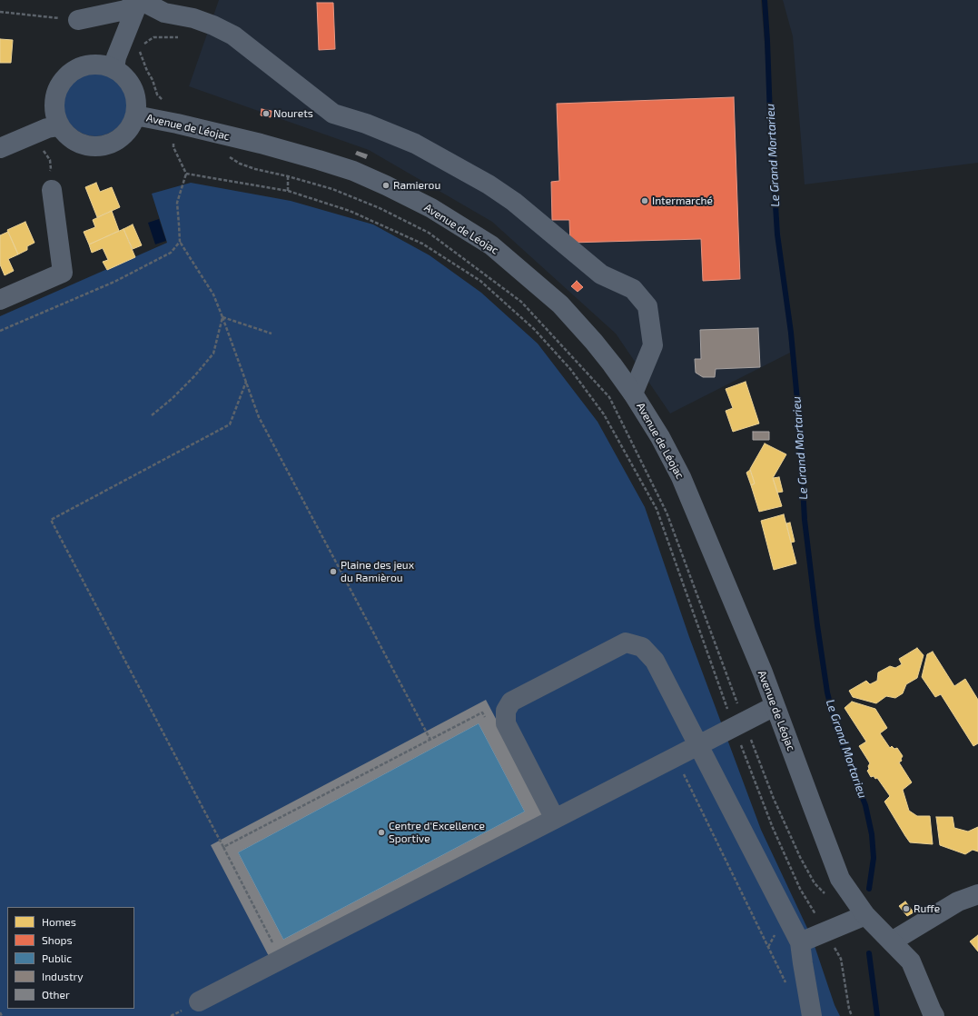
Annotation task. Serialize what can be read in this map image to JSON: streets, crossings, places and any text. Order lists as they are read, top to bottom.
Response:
{
  "streets": {
    "main road": ["Avenue de Léojac"]
  },
  "water": ["Le Grand Mortarieu"],
  "places": [
    "Nourets",
    "Ramierou",
    "Intermarché",
    "Plaine des jeux du Ramièrou",
    "Centre d'Excellence Sportive",
    "Ruffe"
  ],
  "legend": [
    "Homes",
    "Shops",
    "Public",
    "Industry",
    "Other"
  ]
}
